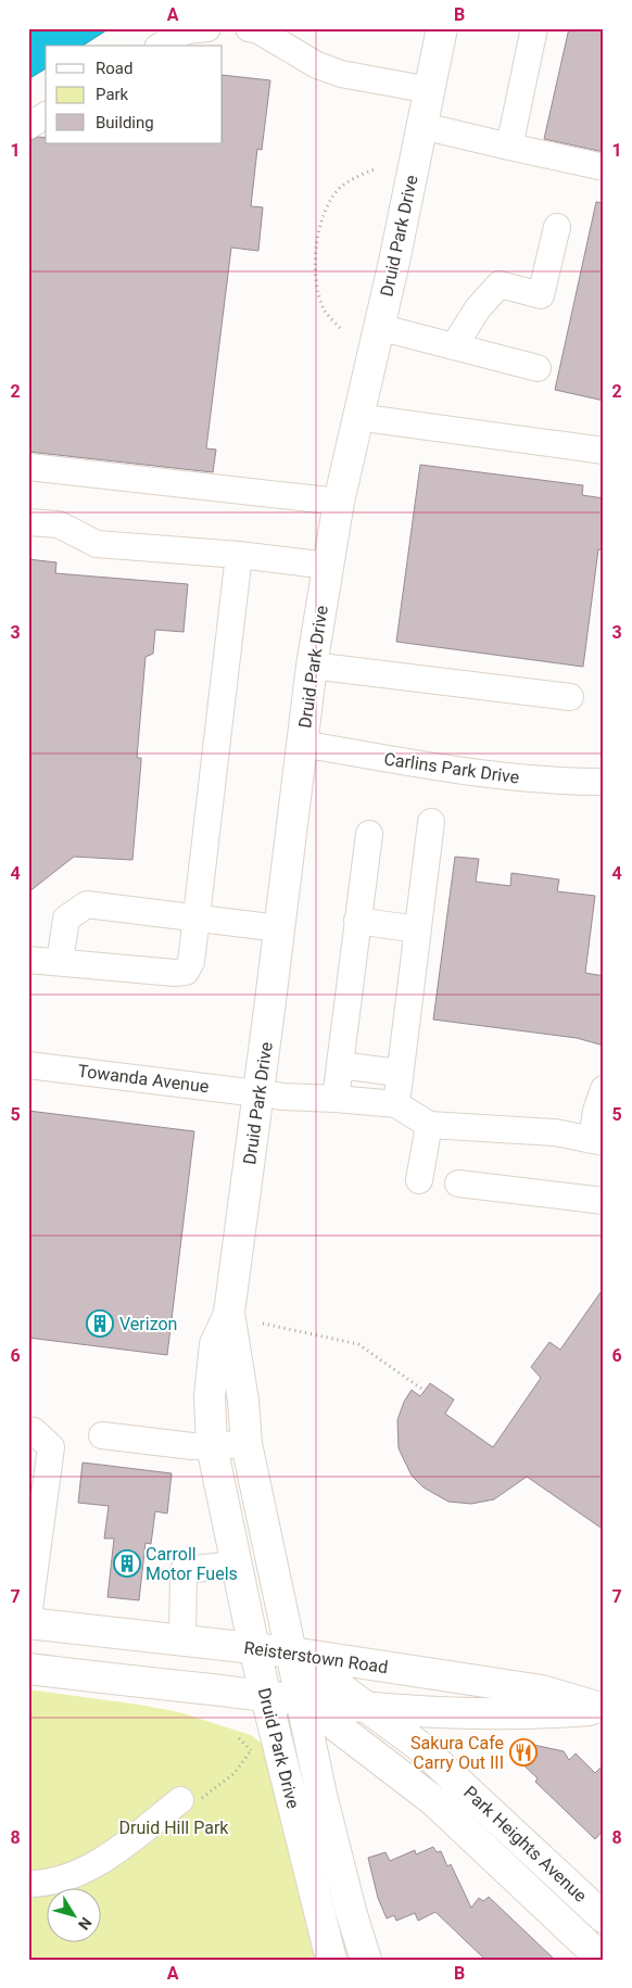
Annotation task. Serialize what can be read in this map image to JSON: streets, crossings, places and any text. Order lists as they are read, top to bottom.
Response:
{
  "streets": {
    "main road": ["Druid Park Drive", "Reisterstown Road", "Park Heights Avenue"],
    "street": ["Carlins Park Drive", "Towanda Avenue"]
  },
  "crossings": [
    ["Druid Park Drive", "Carlins Park Drive"],
    ["Druid Park Drive", "Towanda Avenue"],
    ["Druid Park Drive", "Reisterstown Road"],
    ["Druid Park Drive", "Park Heights Avenue"],
    ["Reisterstown Road", "Park Heights Avenue"]
  ],
  "parks": ["Druid Hill Park"],
  "places": {
    "building": ["Verizon", "Carroll Motor Fuels"],
    "restaurant": ["Sakura Cafe Carry Out III"]
  },
  "legend": ["Road", "Park", "Building"],
  "north": "bottom right",
  "grid": {
    "columns": ["A", "B"],
    "rows": [
      "1",
      "2",
      "3",
      "4",
      "5",
      "6",
      "7",
      "8"
    ]
  }
}
